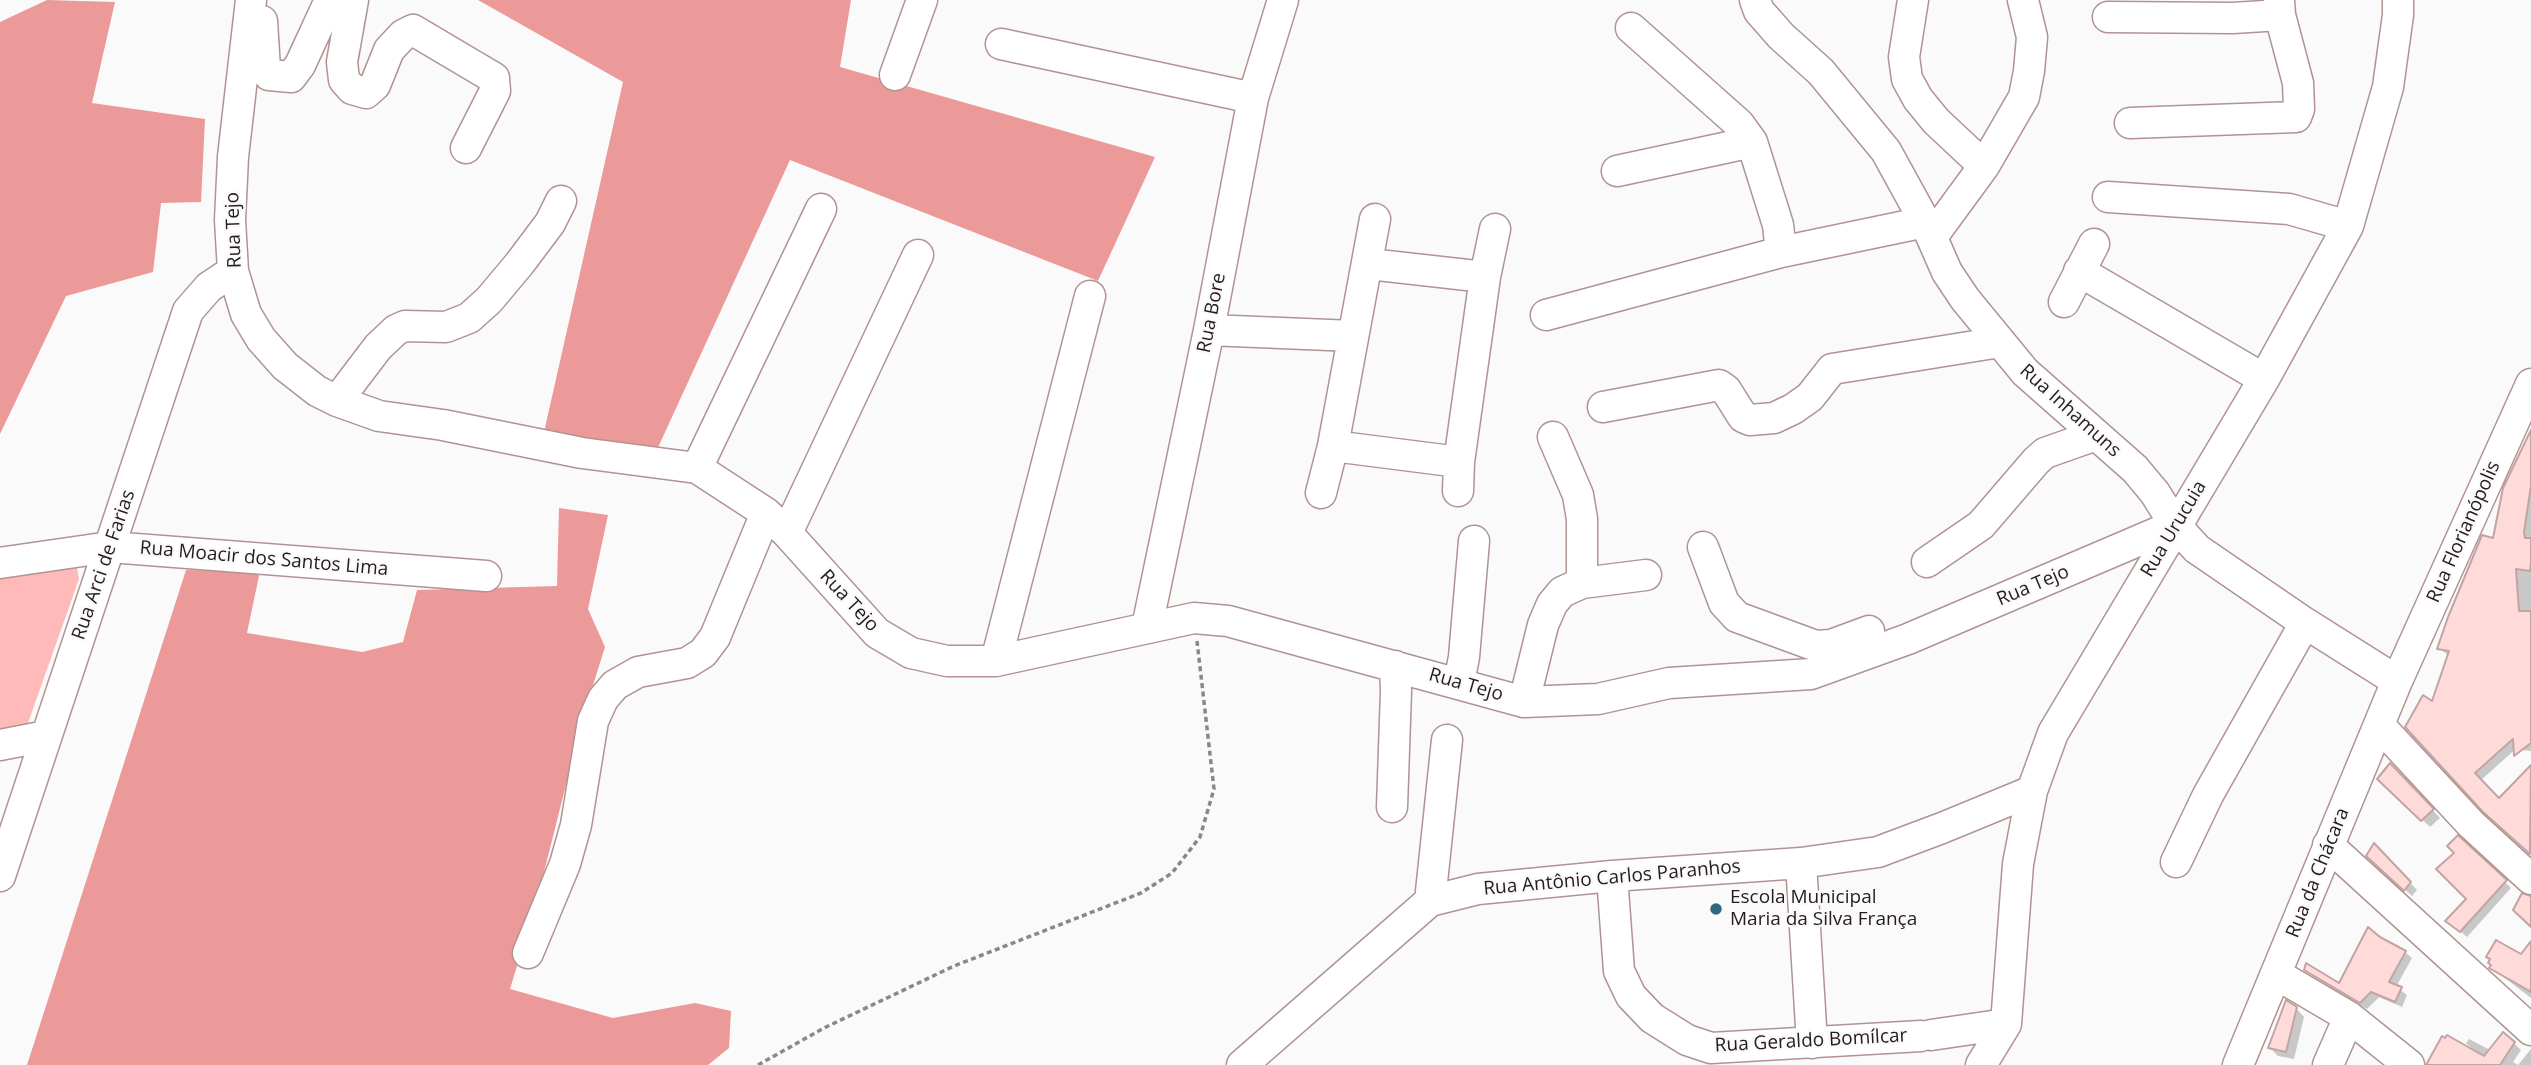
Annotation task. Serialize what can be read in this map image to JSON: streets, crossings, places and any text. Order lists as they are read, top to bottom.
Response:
{
  "streets": {
    "street": [
      "Rua Tejo",
      "Rua Bore",
      "Rua Inhamuns",
      "Rua Urucuia",
      "Rua Florianópolis",
      "Rua Moacir dos Santos Lima",
      "Rua Arci de Farias",
      "Rua da Chácara",
      "Rua Antônio Carlos Paranhos",
      "Rua Geraldo Bomílcar"
    ]
  },
  "crossings": [
    ["Rua Tejo", "Rua Bore"],
    ["Rua Tejo", "Rua Inhamuns"],
    ["Rua Tejo", "Rua Urucuia"],
    ["Rua Tejo", "Rua Arci de Farias"],
    ["Rua Inhamuns", "Rua Urucuia"],
    ["Rua Inhamuns", "Rua Florianópolis"],
    ["Rua Inhamuns", "Rua da Chácara"],
    ["Rua Urucuia", "Rua Antônio Carlos Paranhos"],
    ["Rua Urucuia", "Rua Geraldo Bomílcar"],
    ["Rua Florianópolis", "Rua da Chácara"],
    ["Rua Moacir dos Santos Lima", "Rua Arci de Farias"],
    ["Rua Antônio Carlos Paranhos", "Rua Geraldo Bomílcar"]
  ],
  "places": ["Escola Municipal Maria da Silva França"]
}
